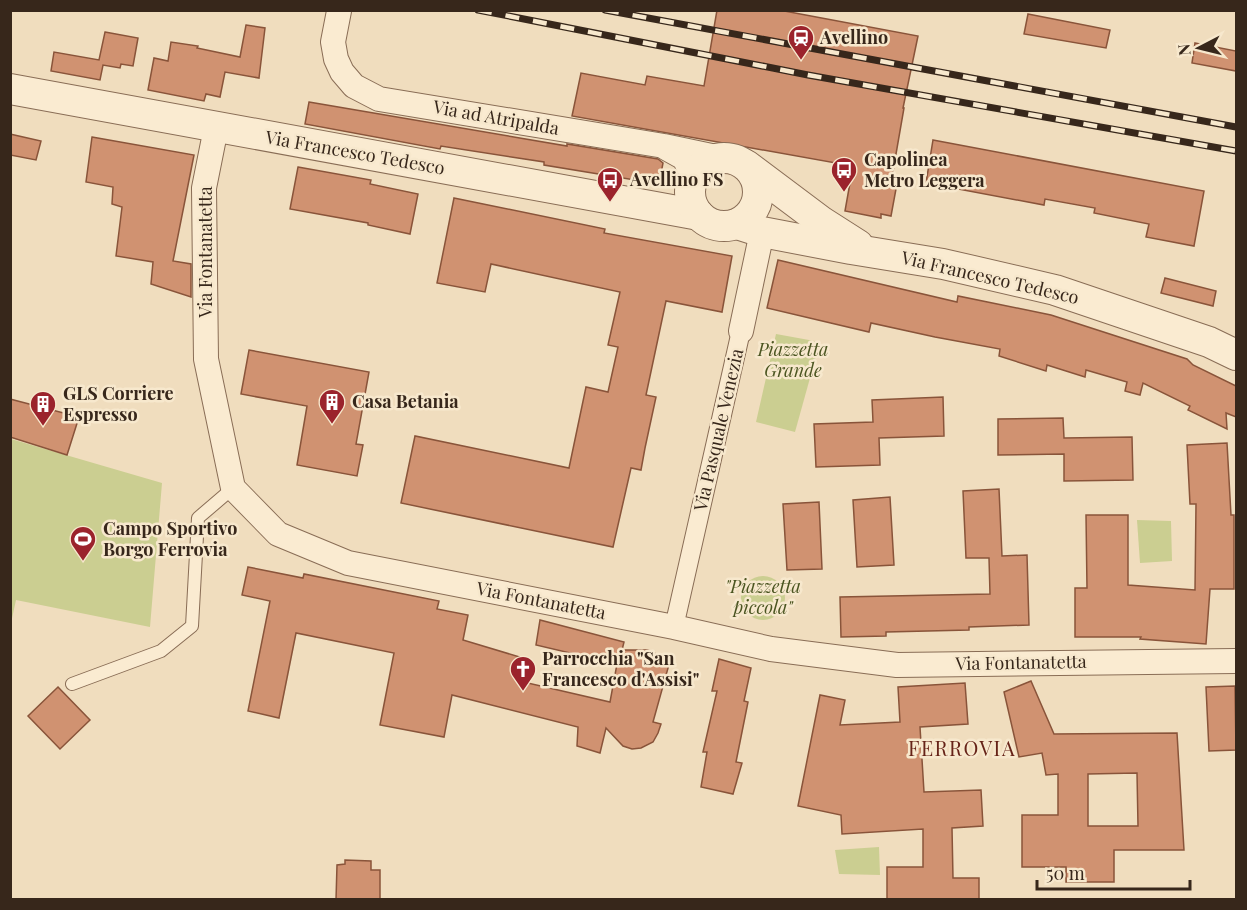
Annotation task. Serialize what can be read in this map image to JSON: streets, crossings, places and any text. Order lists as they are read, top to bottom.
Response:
{
  "streets": {
    "street": [
      "Via ad Atripalda",
      "Via Francesco Tedesco",
      "Via Fontanatetta",
      "Via Pasquale Venezia"
    ]
  },
  "crossings": [
    ["Via Francesco Tedesco", "Via Fontanatetta"],
    ["Via Francesco Tedesco", "Via Pasquale Venezia"],
    ["Via Fontanatetta", "Via Pasquale Venezia"]
  ],
  "districts": ["FERROVIA"],
  "parks": ["Piazzetta Grande", "\"Piazzetta piccola\""],
  "places": {
    "station": ["Avellino"],
    "bus stop": ["Capolinea Metro Leggera", "Avellino FS"],
    "building": ["Casa Betania", "GLS Corriere Espresso"],
    "sports": ["Campo Sportivo Borgo Ferrovia"],
    "church": ["Parrocchia \"San Francesco d'Assisi\""]
  },
  "scale_bar": "50 m",
  "north": "left"
}
